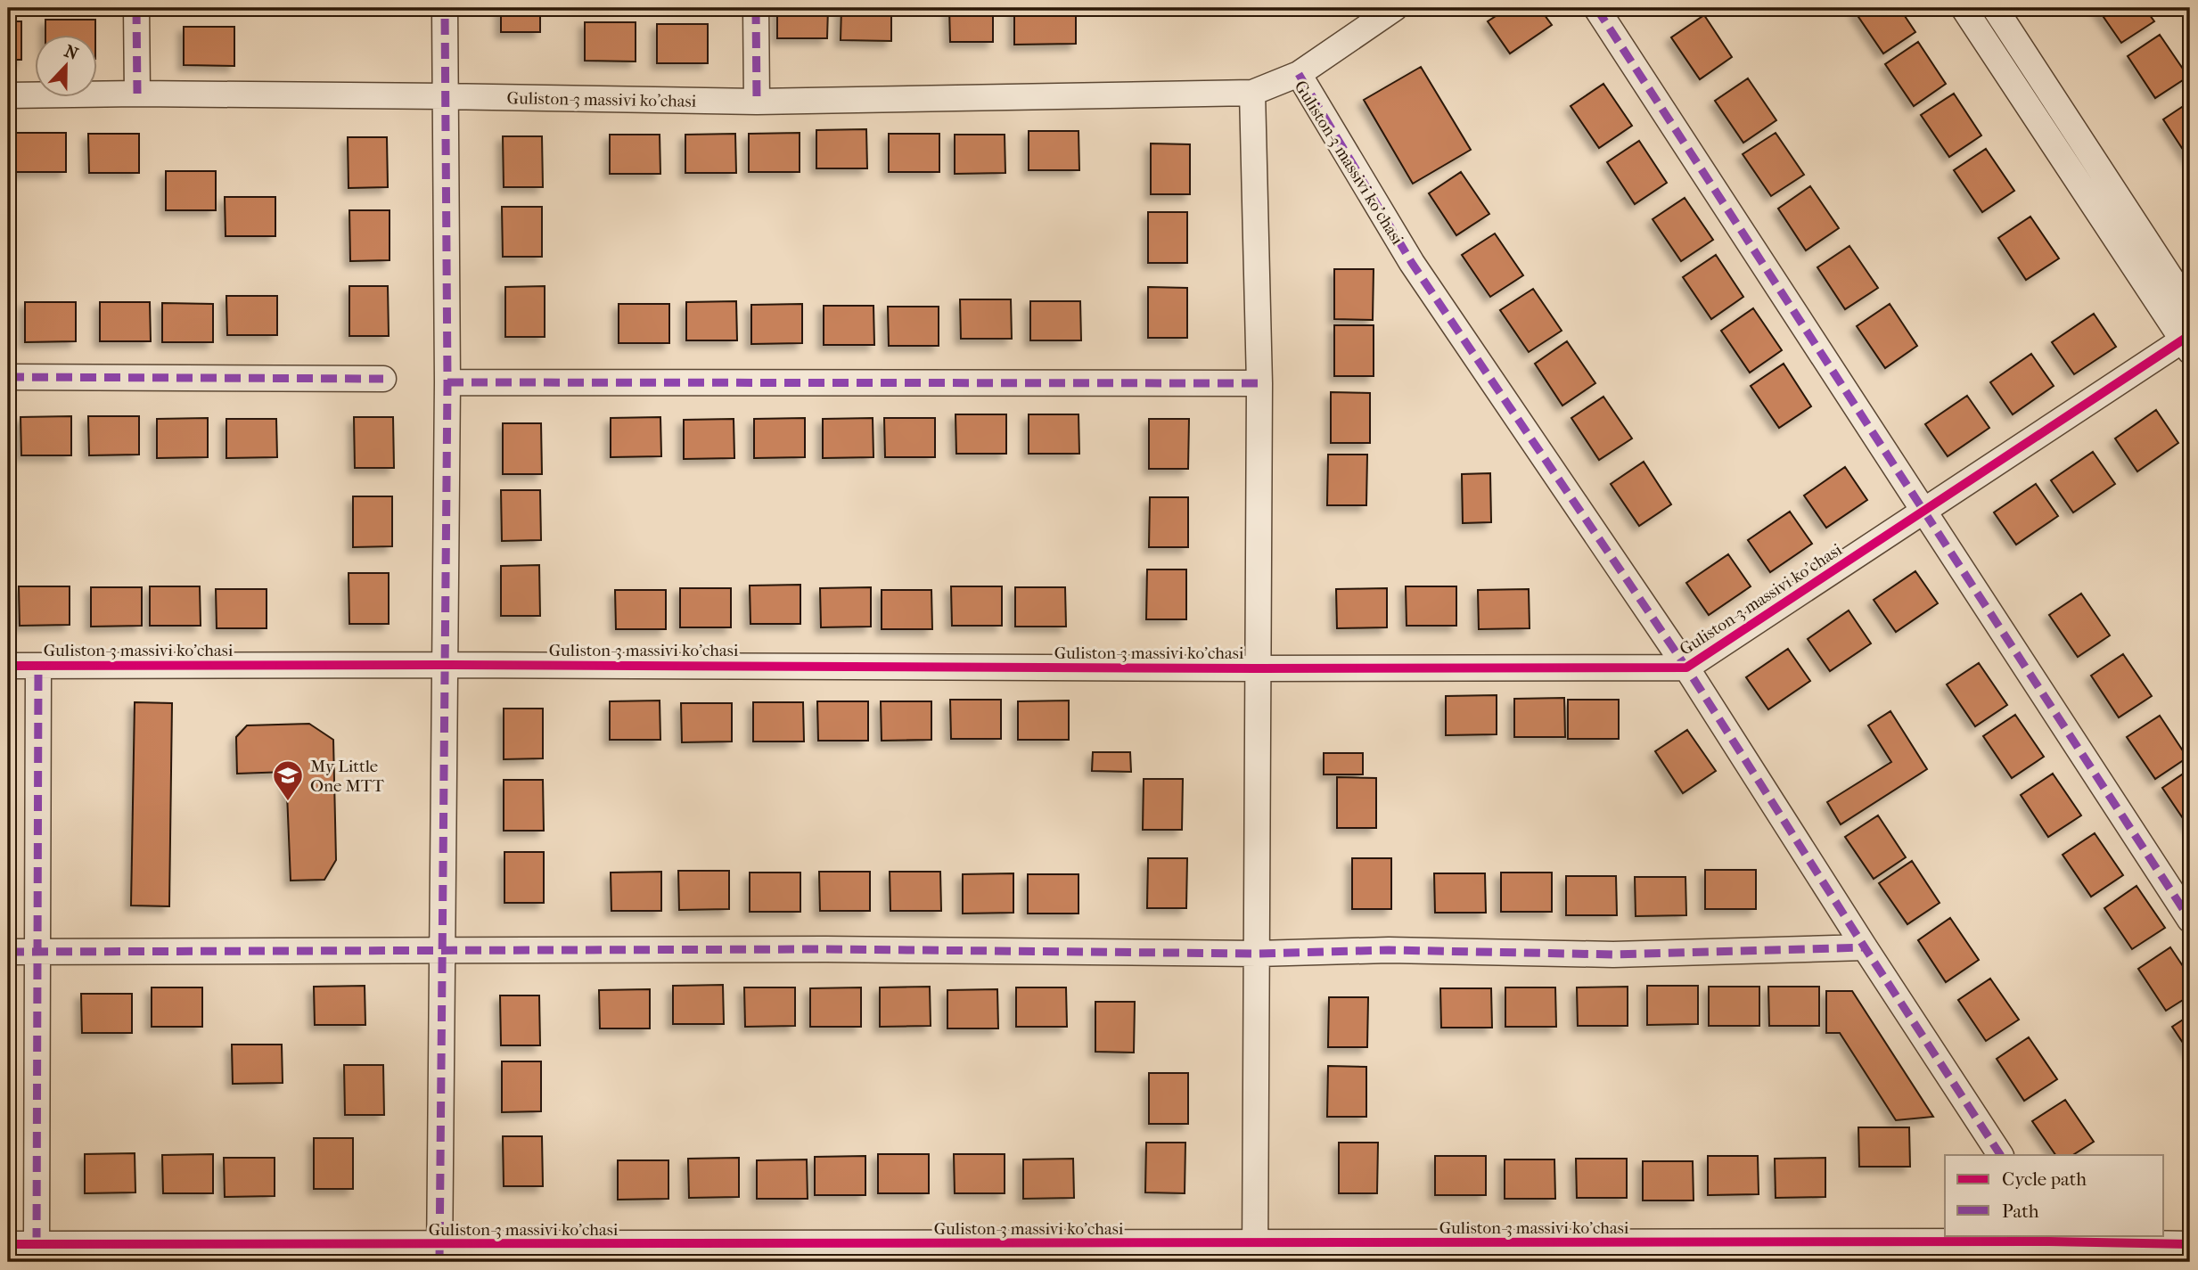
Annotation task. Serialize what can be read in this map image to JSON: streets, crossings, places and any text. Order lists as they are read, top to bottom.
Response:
{
  "streets": {
    "street": ["Guliston-3 massivi ko'chasi"]
  },
  "places": {
    "school or university": ["My Little One MTT"]
  },
  "legend": ["Cycle path", "Path"],
  "north": "top"
}
